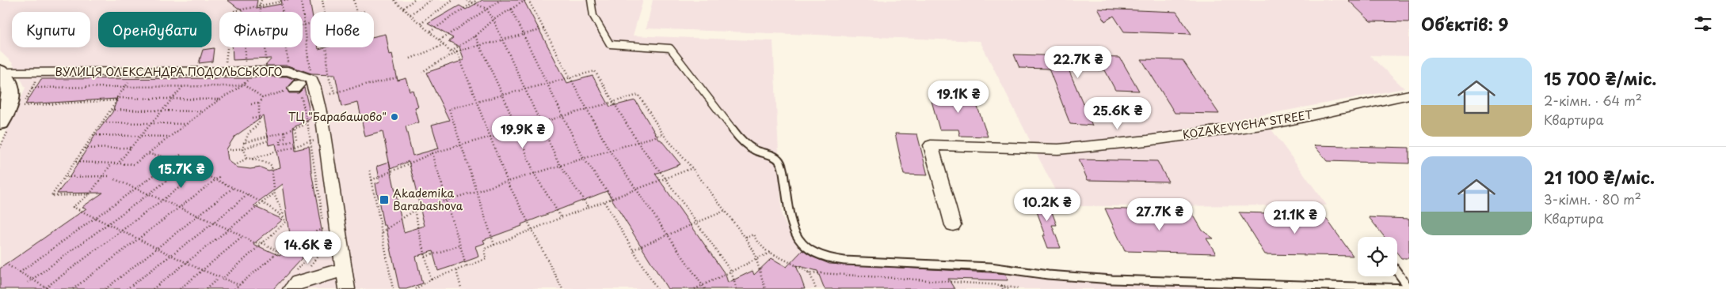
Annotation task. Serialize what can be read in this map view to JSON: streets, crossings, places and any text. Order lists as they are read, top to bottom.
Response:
{
  "streets": {
    "street": ["ВУЛИЦЯ ОЛЕКСАНДРА ПОДОЛЬСЬКОГО", "KOZAKEVYCHA STREET"]
  },
  "places": {
    "other": ["ТЦ \"Барабашово\""],
    "transit": ["Akademіka Barabashova"]
  },
  "page": {
    "heading": "Об’єктів: 9",
    "chip": [
      "Купити",
      "Орендувати",
      "Фільтри",
      "Нове"
    ],
    "price": [
      "22.7K ₴",
      "19.1K ₴",
      "25.6K ₴",
      "19.9K ₴",
      "15.7K ₴",
      "10.2K ₴",
      "27.7K ₴",
      "21.1K ₴",
      "14.6K ₴"
    ],
    "list": [
      {
        "name": "15 700 ₴/міс.",
        "note": "2-кімн. · 64 m² · Квартира"
      },
      {
        "name": "21 100 ₴/міс.",
        "note": "3-кімн. · 80 m² · Квартира"
      }
    ]
  }
}
